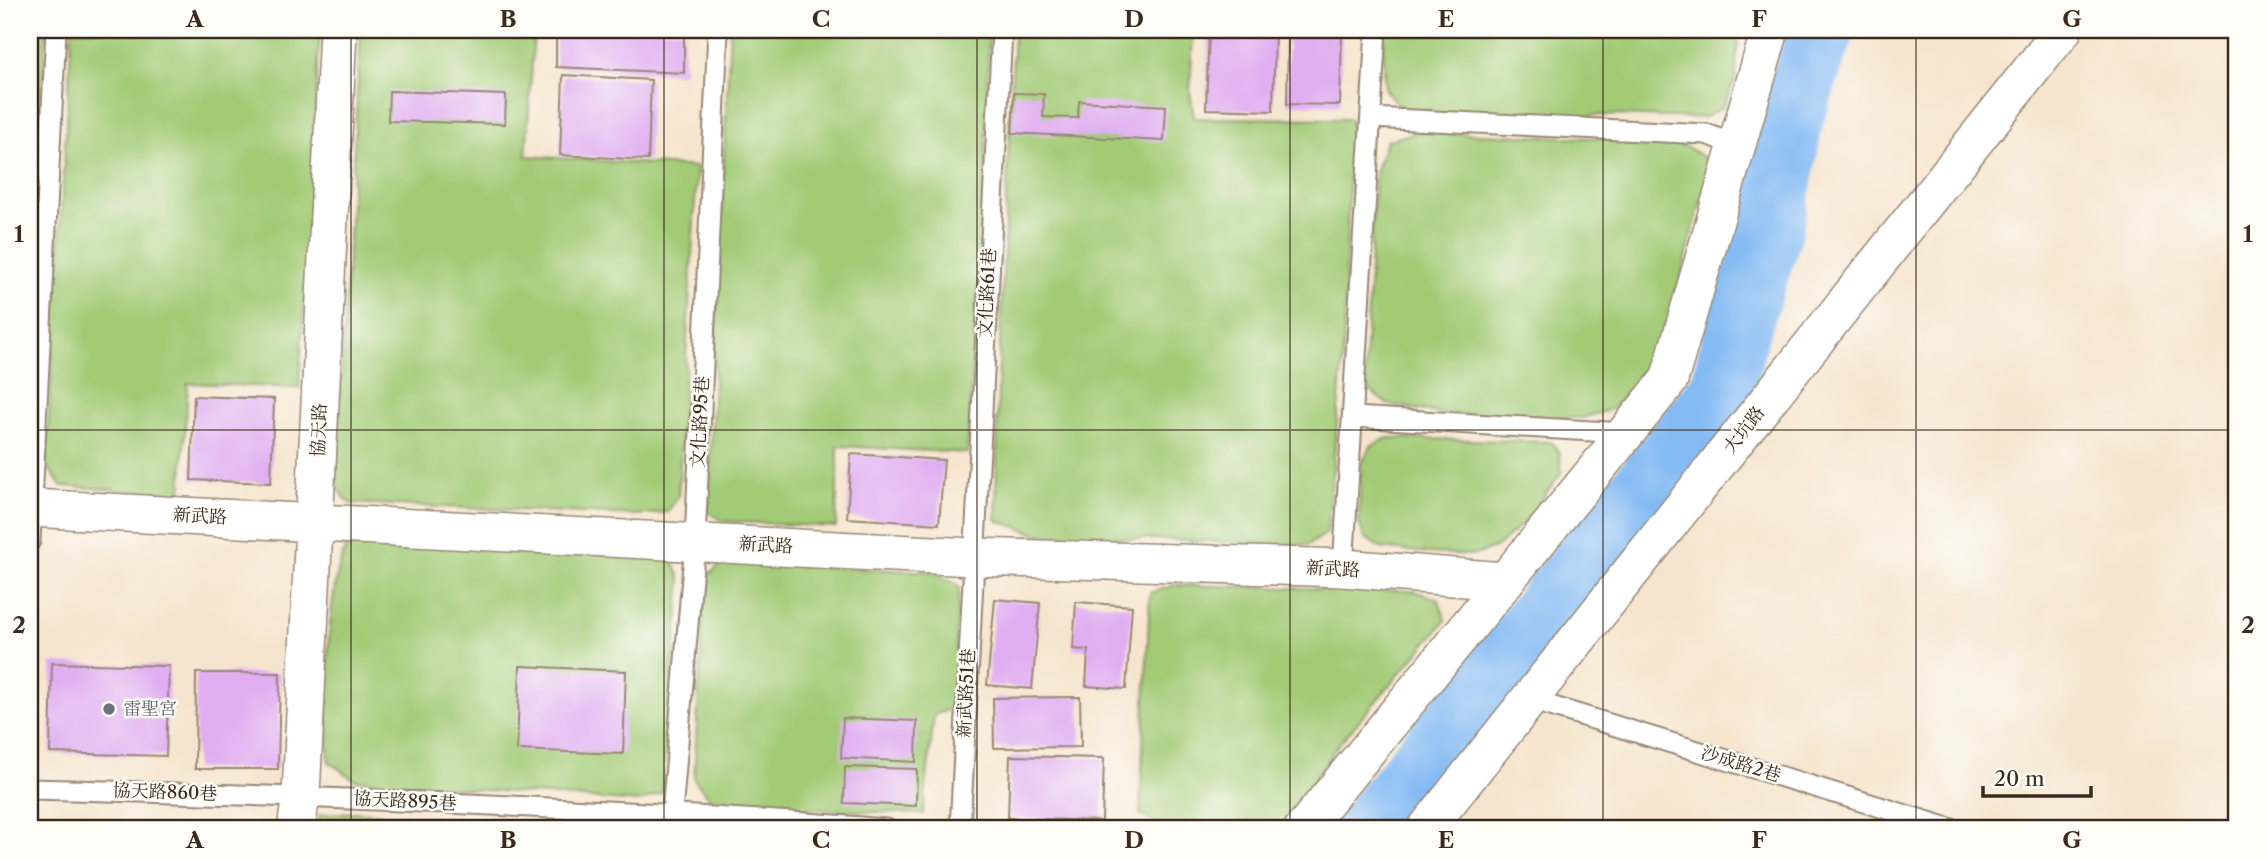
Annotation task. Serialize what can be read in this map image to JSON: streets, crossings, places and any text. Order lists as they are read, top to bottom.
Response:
{
  "streets": {
    "street": ["協天路", "大坑路", "新武路"],
    "lane": [
      "文化路61巷",
      "文化路95巷",
      "新武路51巷",
      "沙成路2巷",
      "協天路860巷",
      "協天路895巷"
    ]
  },
  "crossings": [
    ["文化路61巷", "新武路"],
    ["文化路61巷", "新武路51巷"],
    ["文化路95巷", "新武路"],
    ["文化路95巷", "協天路895巷"],
    ["協天路", "新武路"],
    ["協天路", "協天路860巷"],
    ["協天路", "協天路895巷"],
    ["大坑路", "沙成路2巷"],
    ["新武路", "新武路51巷"],
    ["協天路860巷", "協天路895巷"]
  ],
  "places": ["雷聖宮"],
  "scale_bar": "20 m",
  "grid": {
    "columns": [
      "A",
      "B",
      "C",
      "D",
      "E",
      "F",
      "G"
    ],
    "rows": ["1", "2"]
  }
}
